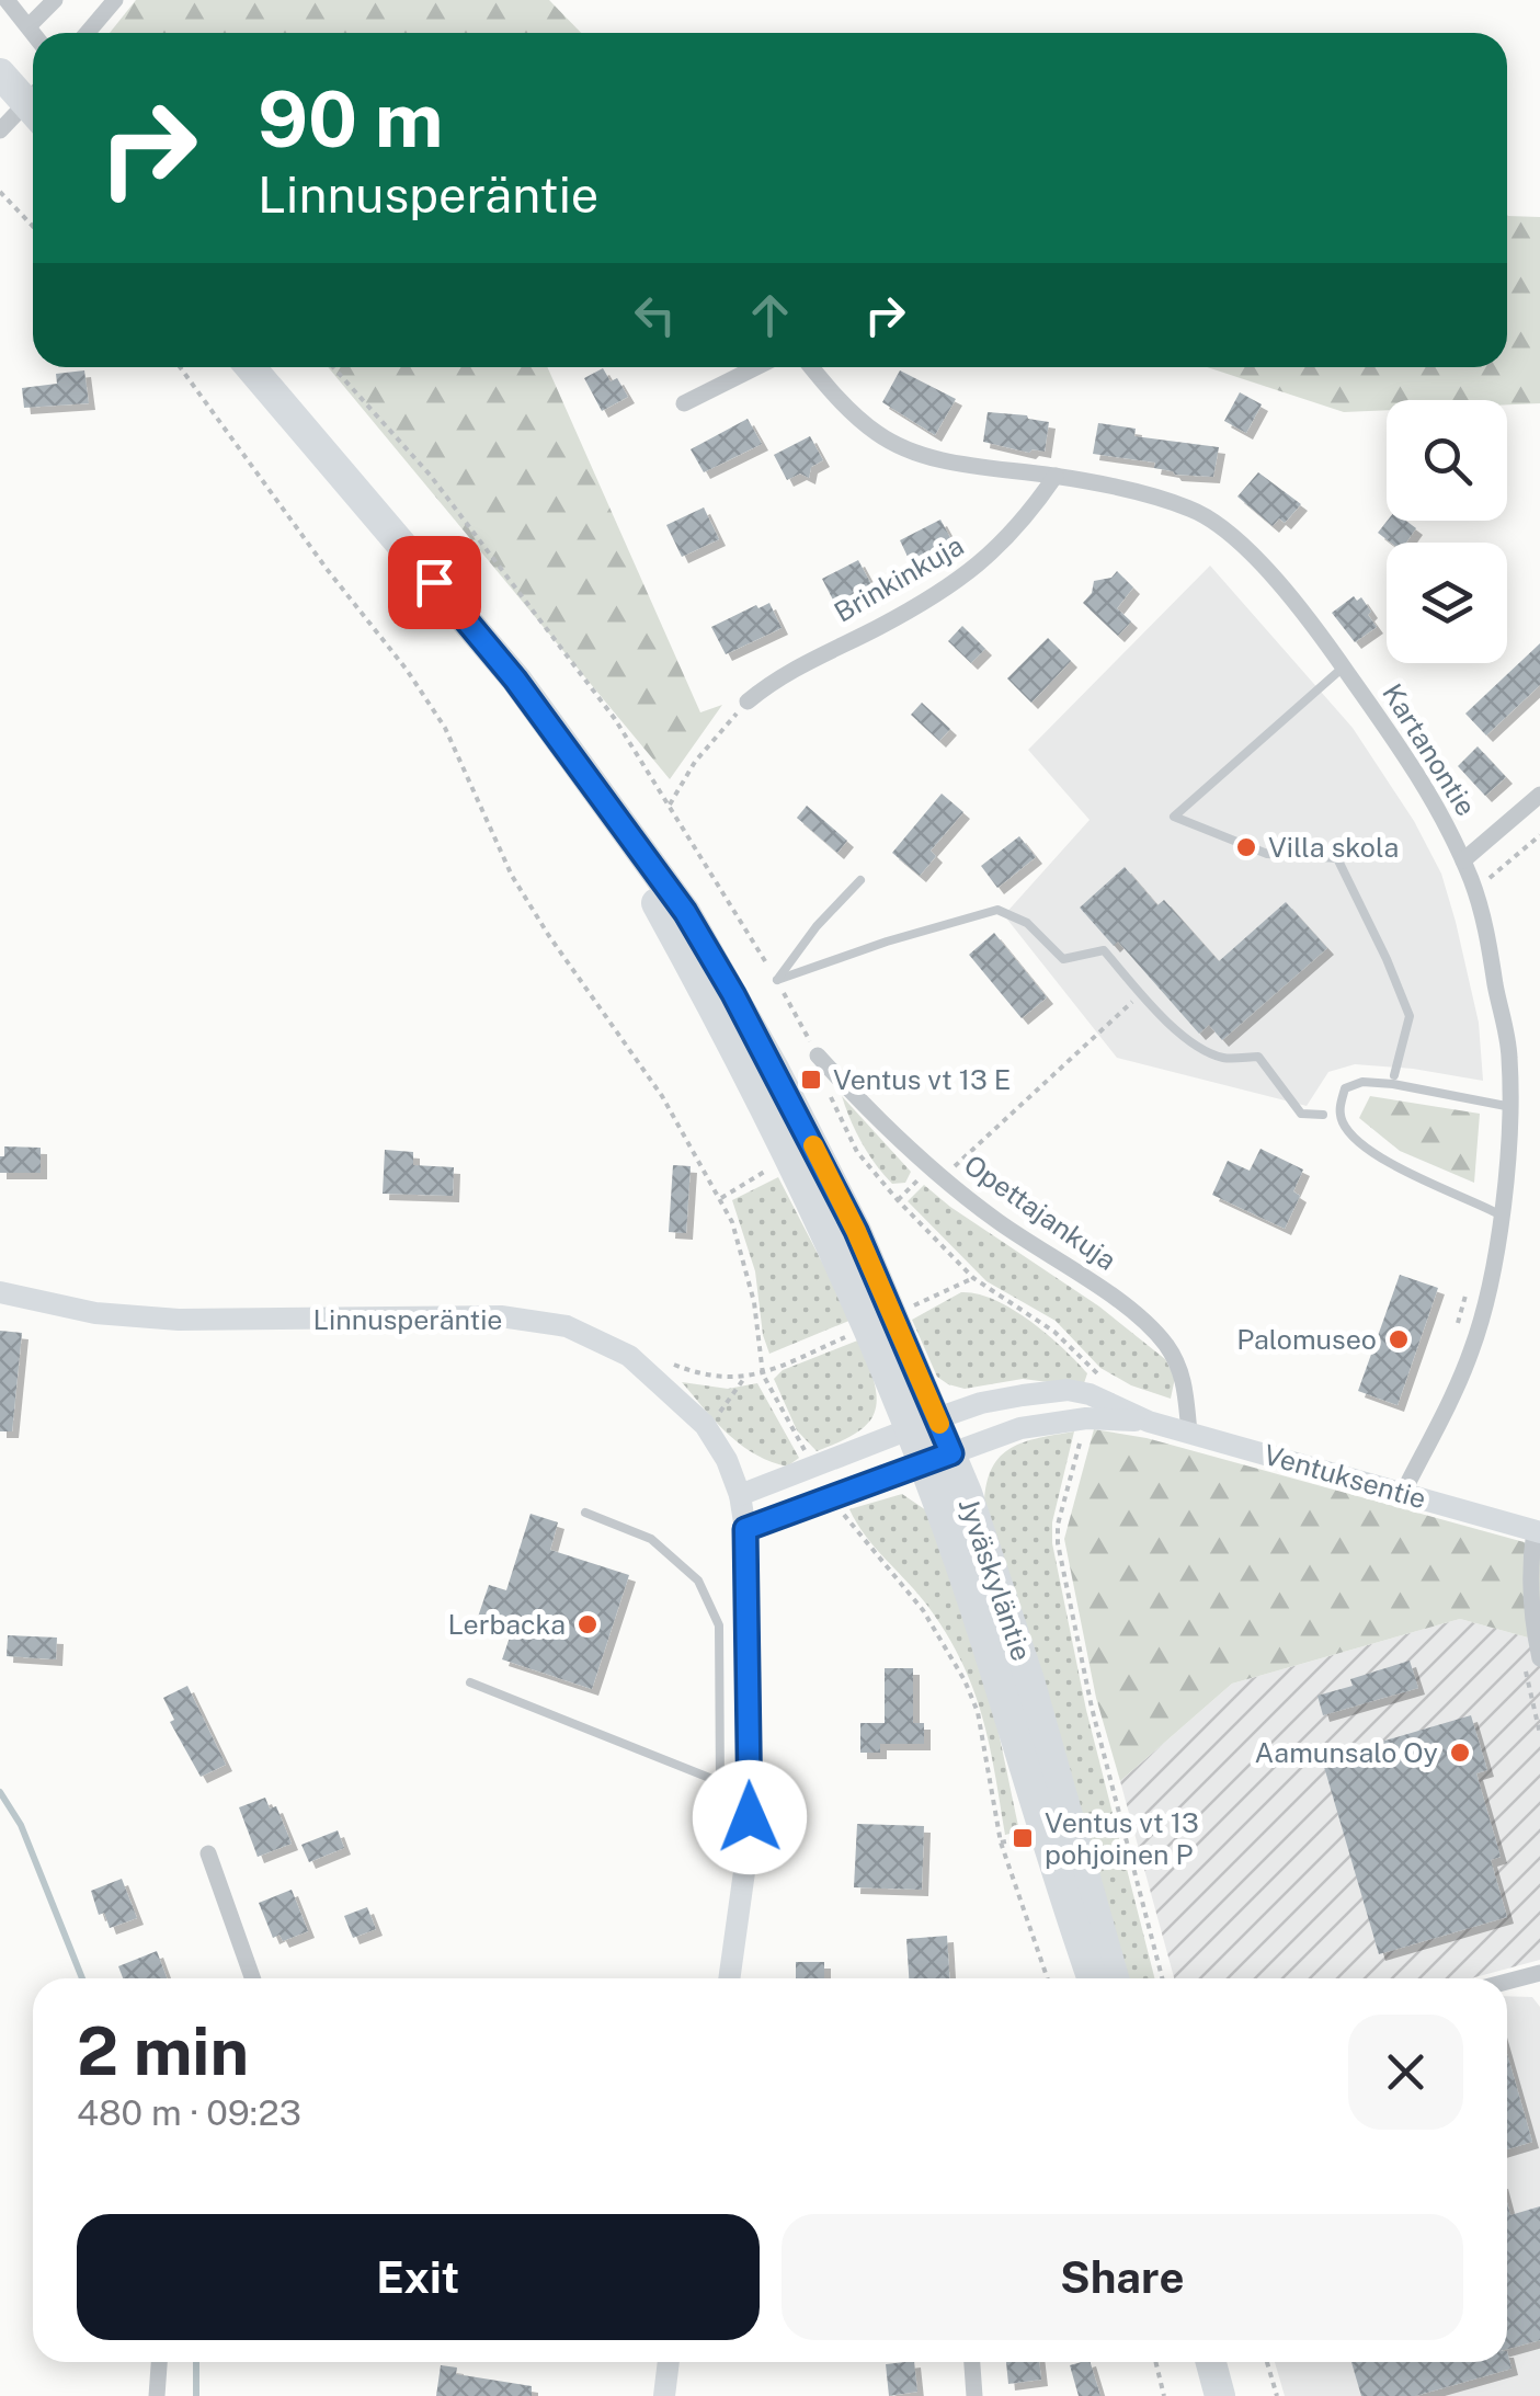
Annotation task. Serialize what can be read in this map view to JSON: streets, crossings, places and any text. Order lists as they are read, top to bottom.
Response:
{
  "streets": {
    "highway": ["Jyväskyläntie"],
    "street": [
      "Brinkinkuja",
      "Kartanontie",
      "Opettajankuja",
      "Linnusperäntie",
      "Ventuksentie"
    ]
  },
  "crossings": [
    ["Brinkinkuja", "Kartanontie"],
    ["Kartanontie", "Ventuksentie"],
    ["Opettajankuja", "Ventuksentie"],
    ["Ventuksentie", "Jyväskyläntie"]
  ],
  "places": {
    "other": [
      "Villa skola",
      "Palomuseo",
      "Lerbacka",
      "Aamunsalo Oy"
    ],
    "transit": ["Ventus vt 13 E", "Ventus vt 13 pohjoinen P"]
  },
  "page": {
    "turn": ["90 m", "Linnusperäntie"],
    "heading": ["2 min", "480 m · 09:23"],
    "buttons": ["Exit", "Share"]
  }
}
